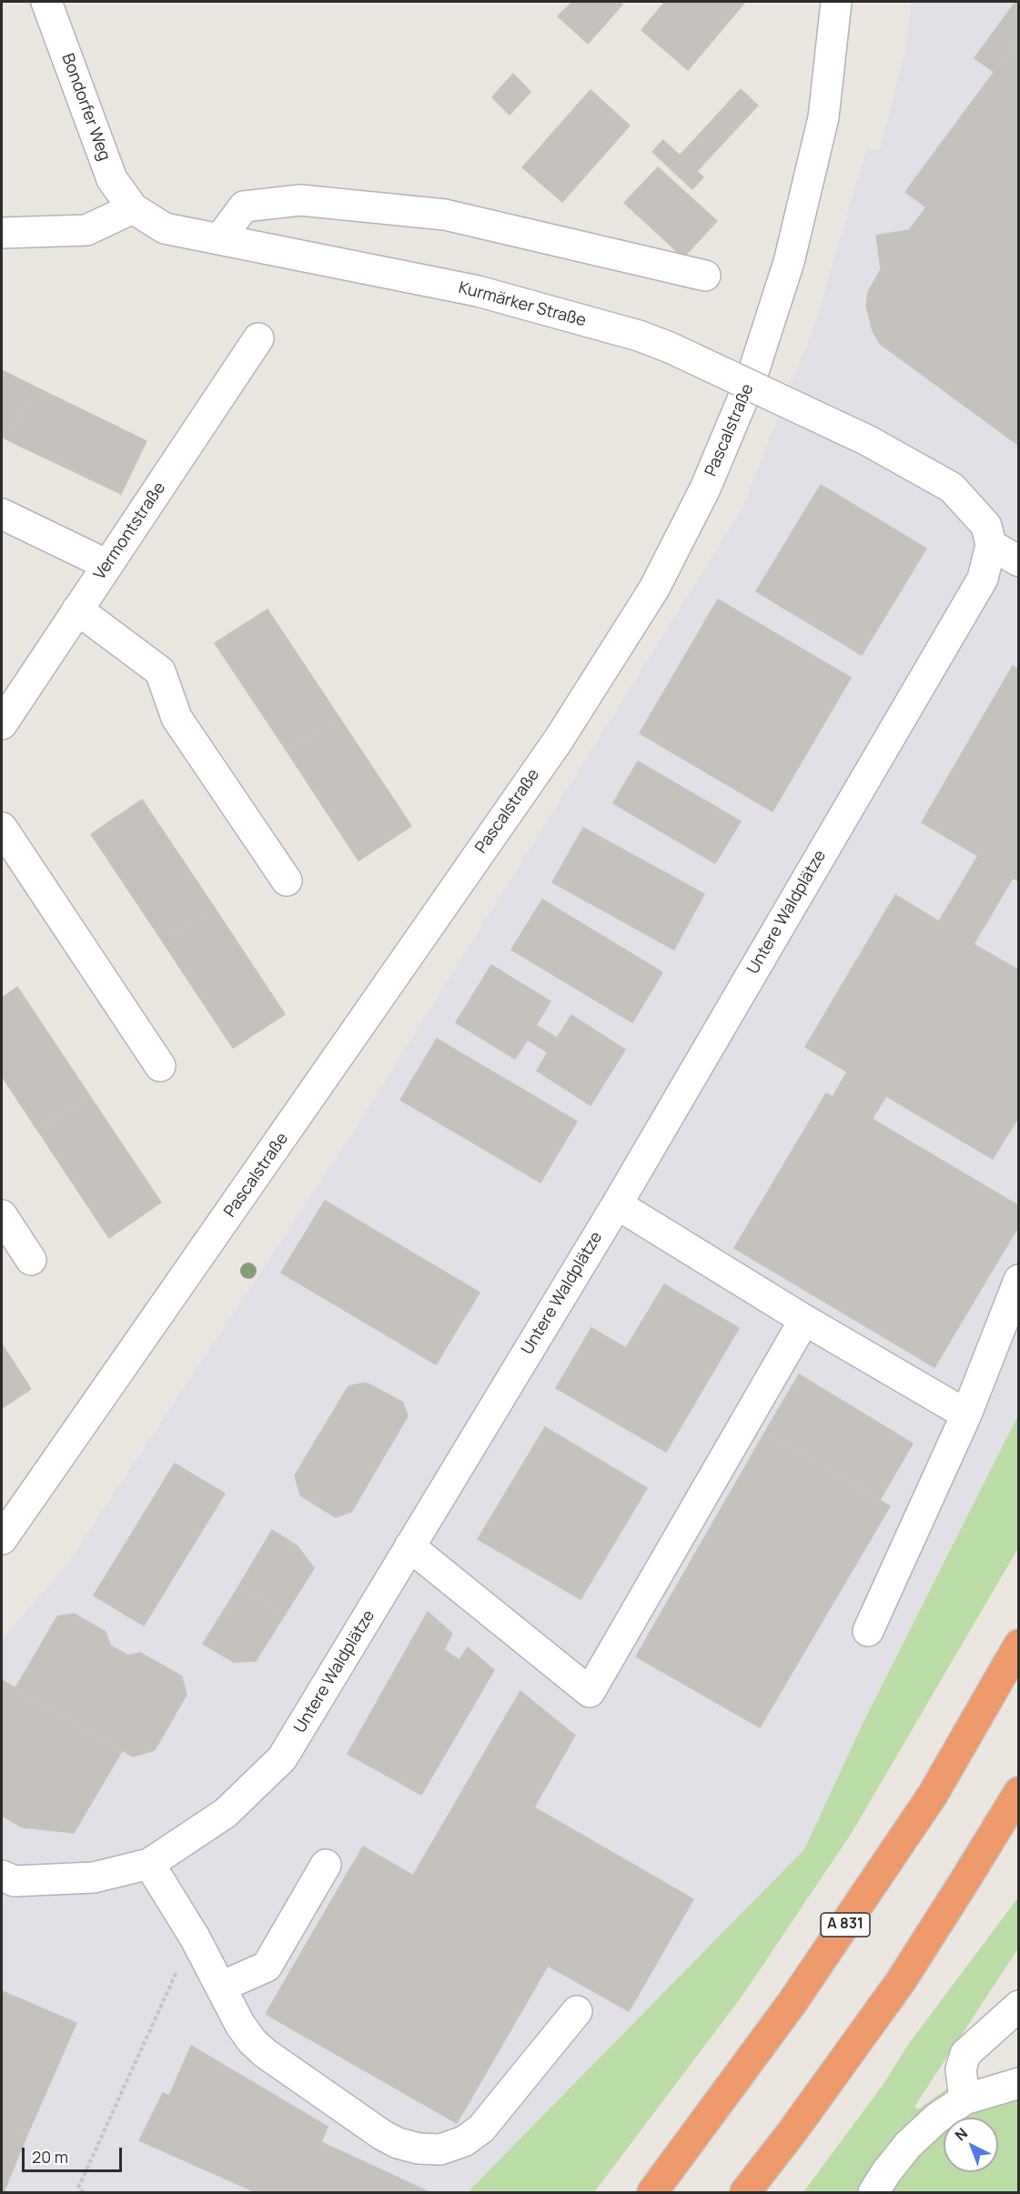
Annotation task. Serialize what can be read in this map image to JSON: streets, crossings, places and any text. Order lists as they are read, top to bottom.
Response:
{
  "streets": {
    "highway": ["A 831"],
    "street": [
      "Bondorfer Weg",
      "Kurmärker Straße",
      "Pascalstraße",
      "Vermontstraße",
      "Untere Waldplätze"
    ]
  },
  "crossings": [
    ["Bondorfer Weg", "Kurmärker Straße"],
    ["Kurmärker Straße", "Untere Waldplätze"]
  ],
  "scale_bar": "20 m",
  "north": "top left"
}
